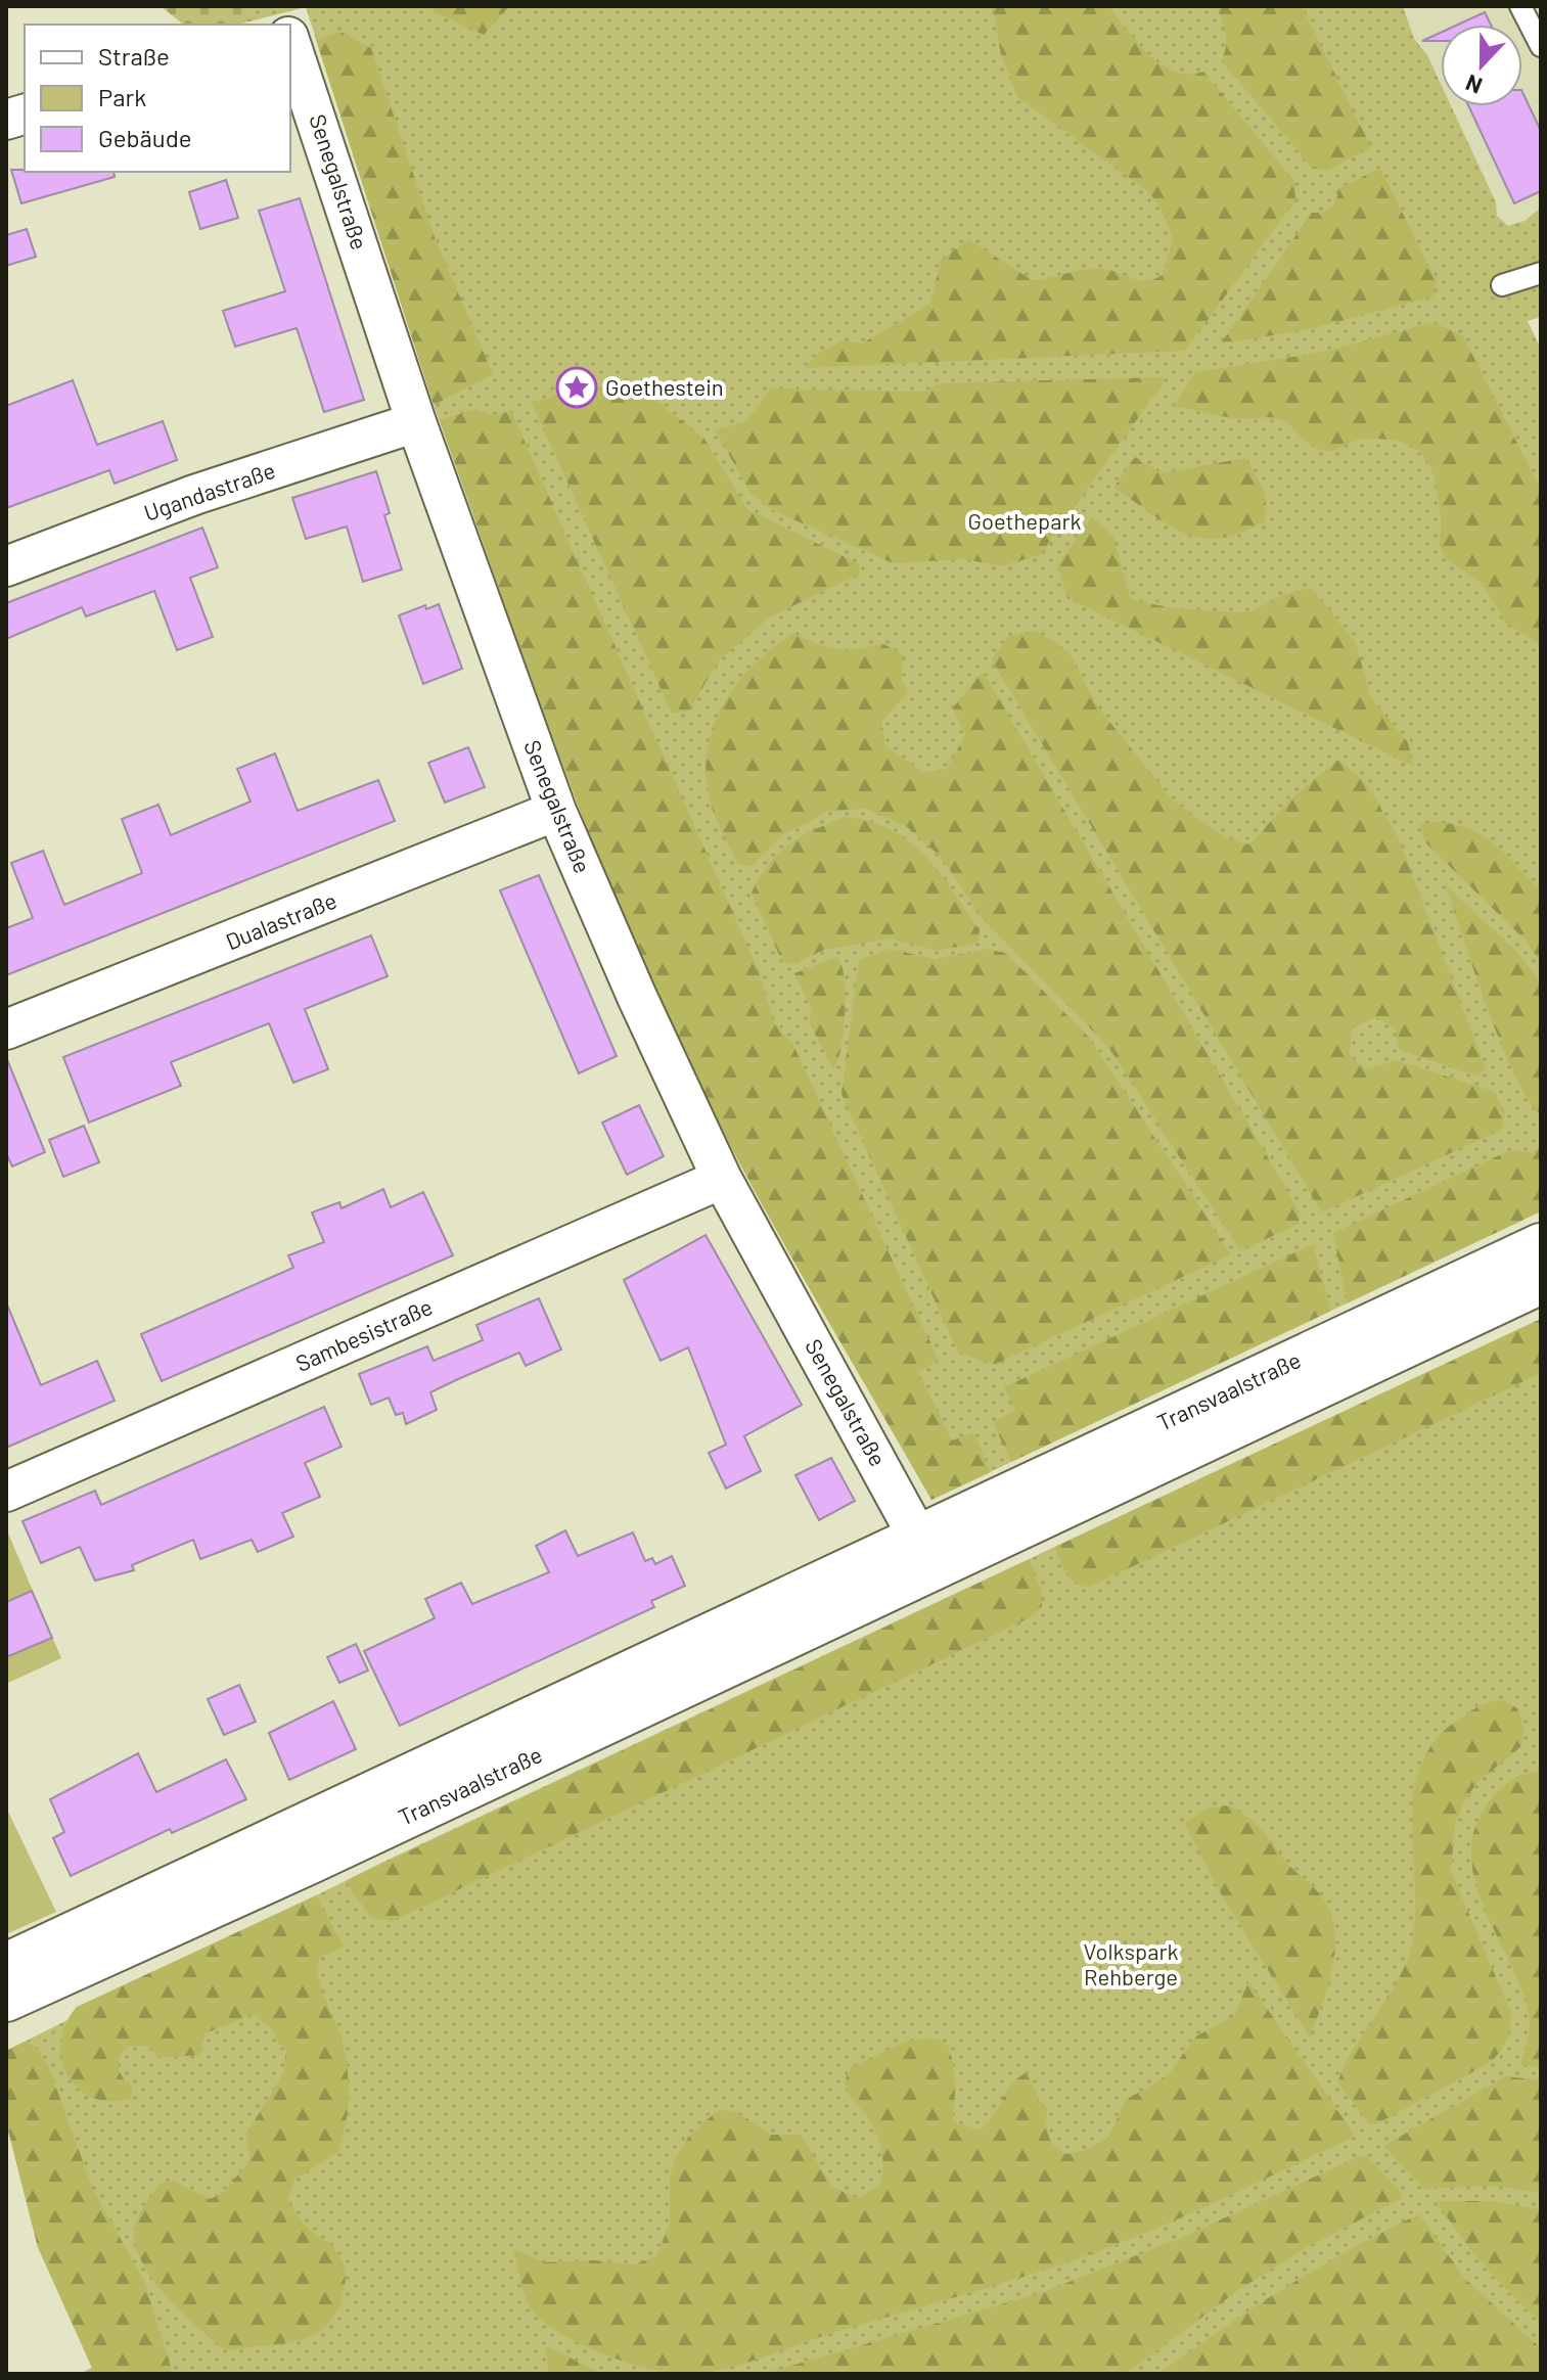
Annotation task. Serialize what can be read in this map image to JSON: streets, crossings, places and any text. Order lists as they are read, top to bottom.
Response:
{
  "streets": {
    "street": [
      "Senegalstraße",
      "Ugandastraße",
      "Dualastraße",
      "Sambesistraße",
      "Transvaalstraße"
    ]
  },
  "crossings": [
    ["Senegalstraße", "Ugandastraße"],
    ["Senegalstraße", "Dualastraße"],
    ["Senegalstraße", "Sambesistraße"],
    ["Senegalstraße", "Transvaalstraße"]
  ],
  "parks": ["Goethepark", "Volkspark Rehberge"],
  "places": {
    "place": ["Goethestein"]
  },
  "legend": ["Straße", "Park", "Gebäude"],
  "north": "bottom"
}
